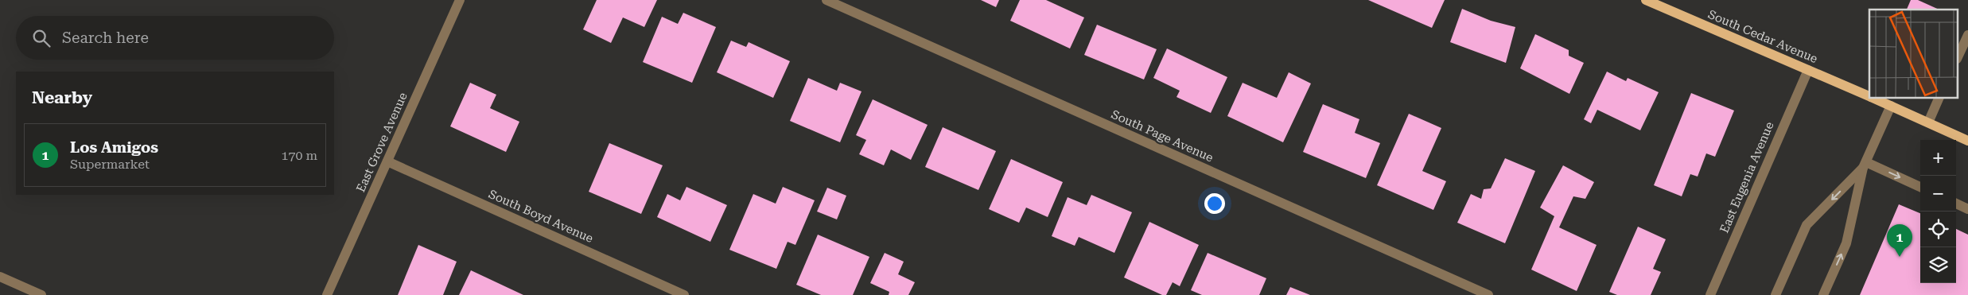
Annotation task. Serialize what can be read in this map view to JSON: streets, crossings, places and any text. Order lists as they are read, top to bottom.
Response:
{
  "streets": {
    "main road": ["South Cedar Avenue"],
    "street": [
      "South Page Avenue",
      "East Grove Avenue",
      "East Eugenia Avenue",
      "South Boyd Avenue"
    ]
  },
  "crossings": [
    ["South Cedar Avenue", "East Eugenia Avenue"],
    ["East Grove Avenue", "South Boyd Avenue"]
  ],
  "page": {
    "search": "Search here",
    "heading": "Nearby",
    "list": [
      {
        "mark": "1",
        "name": "Los Amigos",
        "note": "Supermarket",
        "value": "170 m"
      }
    ],
    "map_buttons": ["+", "−"],
    "pins": "1"
  }
}
